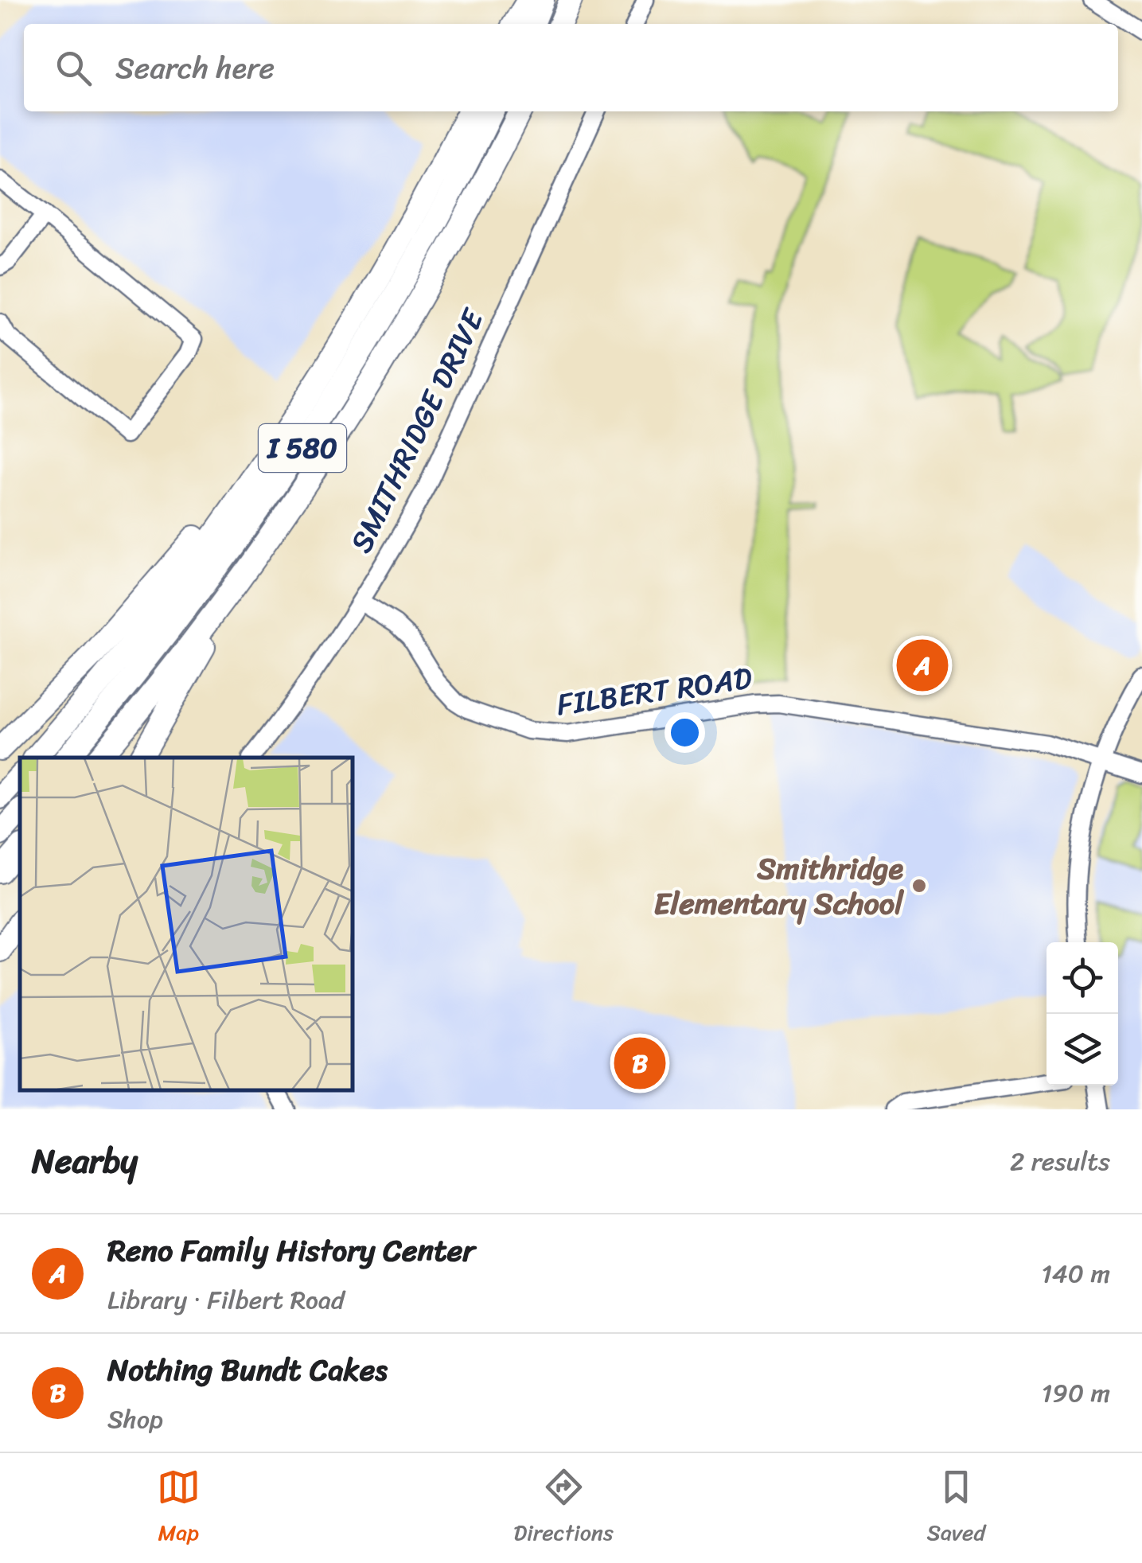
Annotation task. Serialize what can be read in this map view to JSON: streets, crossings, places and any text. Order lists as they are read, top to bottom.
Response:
{
  "streets": {
    "highway": ["I 580"],
    "street": ["SMITHRIDGE DRIVE", "FILBERT ROAD"]
  },
  "crossings": [
    ["SMITHRIDGE DRIVE", "FILBERT ROAD"]
  ],
  "places": ["Smithridge Elementary School"],
  "page": {
    "search": "Search here",
    "pins": ["A", "B"],
    "heading": ["Nearby", "2 results"],
    "list": [
      {
        "mark": "A",
        "name": "Reno Family History Center",
        "note": "Library · Filbert Road",
        "value": "140 m"
      },
      {
        "mark": "B",
        "name": "Nothing Bundt Cakes",
        "note": "Shop",
        "value": "190 m"
      }
    ],
    "nav": ["Map", "Directions", "Saved"]
  }
}
